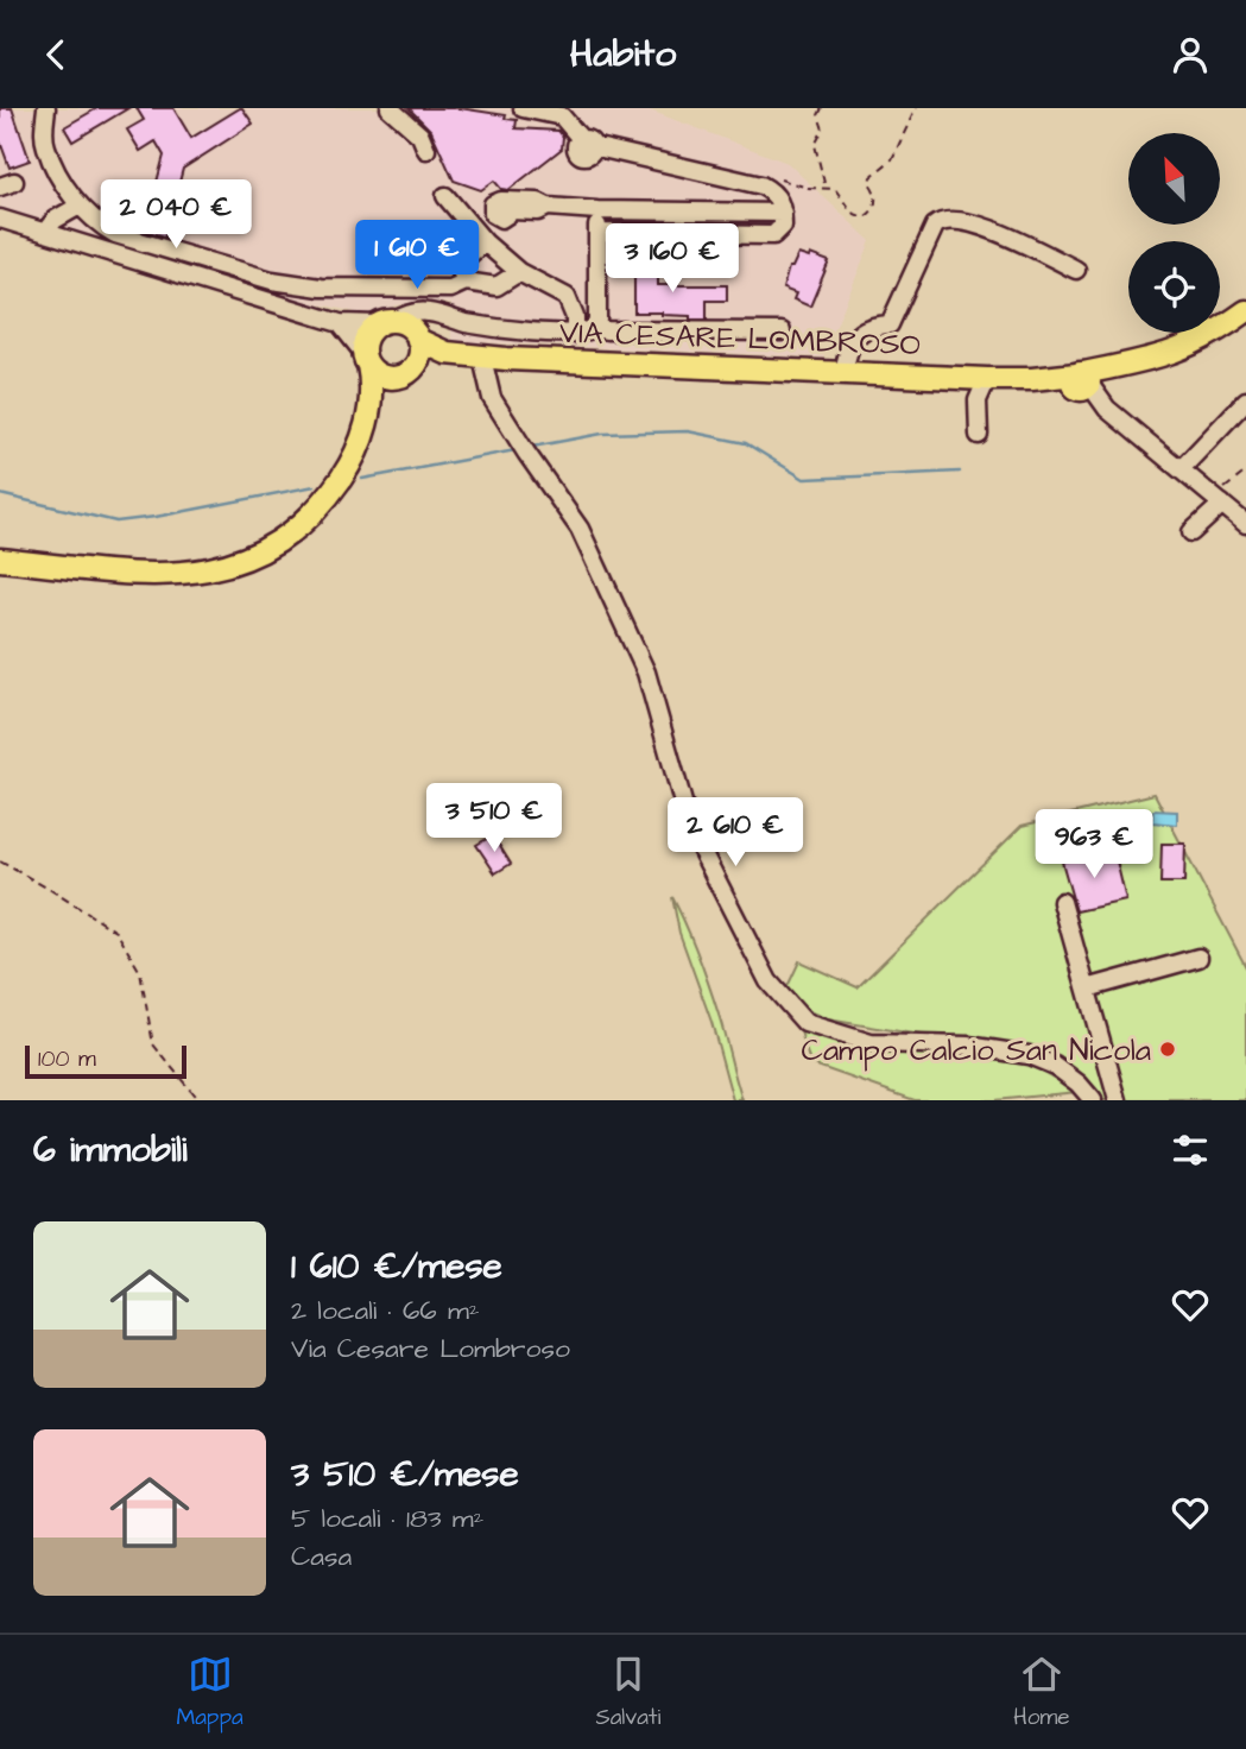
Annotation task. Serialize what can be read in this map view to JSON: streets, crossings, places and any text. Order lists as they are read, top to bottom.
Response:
{
  "streets": {
    "main road": ["VIA CESARE LOMBROSO"]
  },
  "places": ["Campo Calcio San Nicola"],
  "scale_bar": "100 m",
  "north": "top left",
  "page": {
    "header": "Habito",
    "price": [
      "2 040 €",
      "1 610 €",
      "3 160 €",
      "3 510 €",
      "2 610 €",
      "963 €"
    ],
    "scale": "100 m",
    "heading": "6 immobili",
    "list": [
      {
        "name": "1 610 €/mese",
        "note": "2 locali · 66 m² · Via Cesare Lombroso"
      },
      {
        "name": "3 510 €/mese",
        "note": "5 locali · 183 m² · Casa"
      }
    ],
    "tabs": ["Mappa", "Salvati", "Home"]
  }
}
